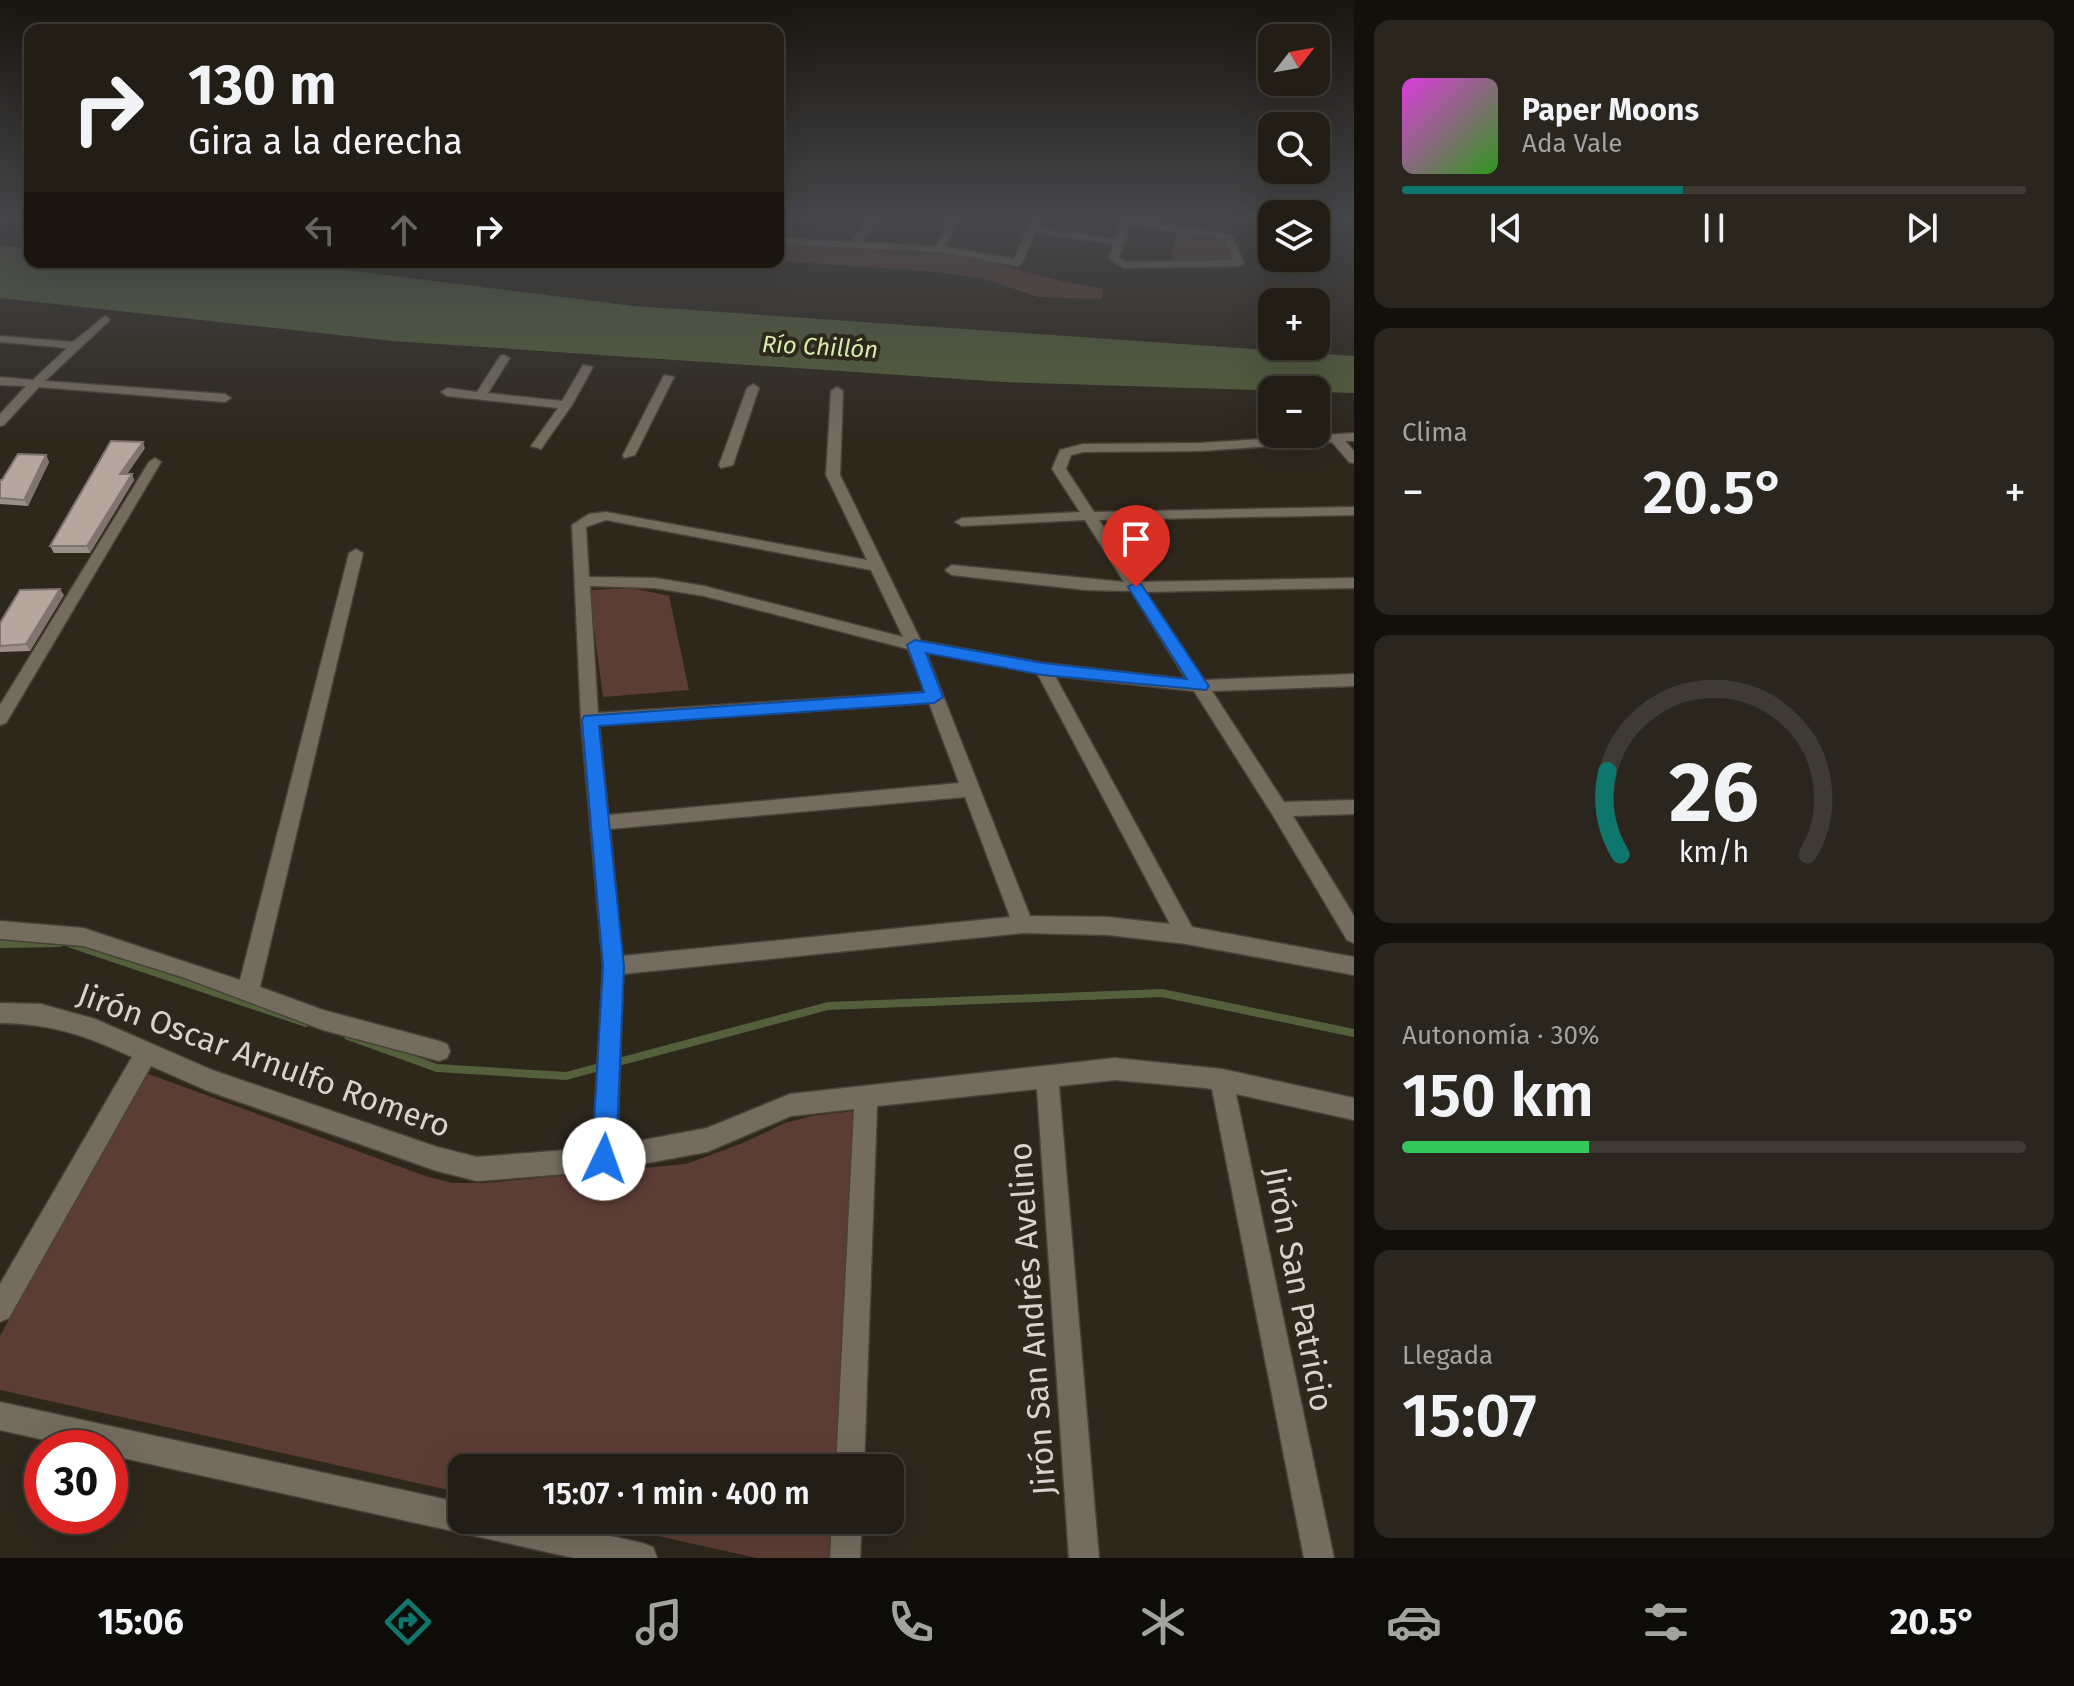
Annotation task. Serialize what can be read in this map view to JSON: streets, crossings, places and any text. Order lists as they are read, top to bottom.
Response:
{
  "streets": {
    "street": ["Jirón Oscar Arnulfo Romero", "Jirón San Patricio", "Jirón San Andrés Avelino"]
  },
  "crossings": [
    ["Jirón Oscar Arnulfo Romero", "Jirón San Patricio"],
    ["Jirón Oscar Arnulfo Romero", "Jirón San Andrés Avelino"]
  ],
  "water": ["Río Chillón"],
  "north": "top right",
  "page": {
    "map_buttons": ["+", "−"],
    "turn": ["130 m", "Gira a la derecha"],
    "song": ["Paper Moons", "Ada Vale"],
    "tile": [
      "Clima",
      ["Autonomía · 30%", "150 km"],
      ["Llegada", "15:07"]
    ],
    "heat": ["−", "20.5°", "+"],
    "limit": "30",
    "trip": "15:07 · 1 min · 400 m",
    "tabs": ["15:06", "20.5°"],
    "gauge": ["26", "km/h"]
  }
}
